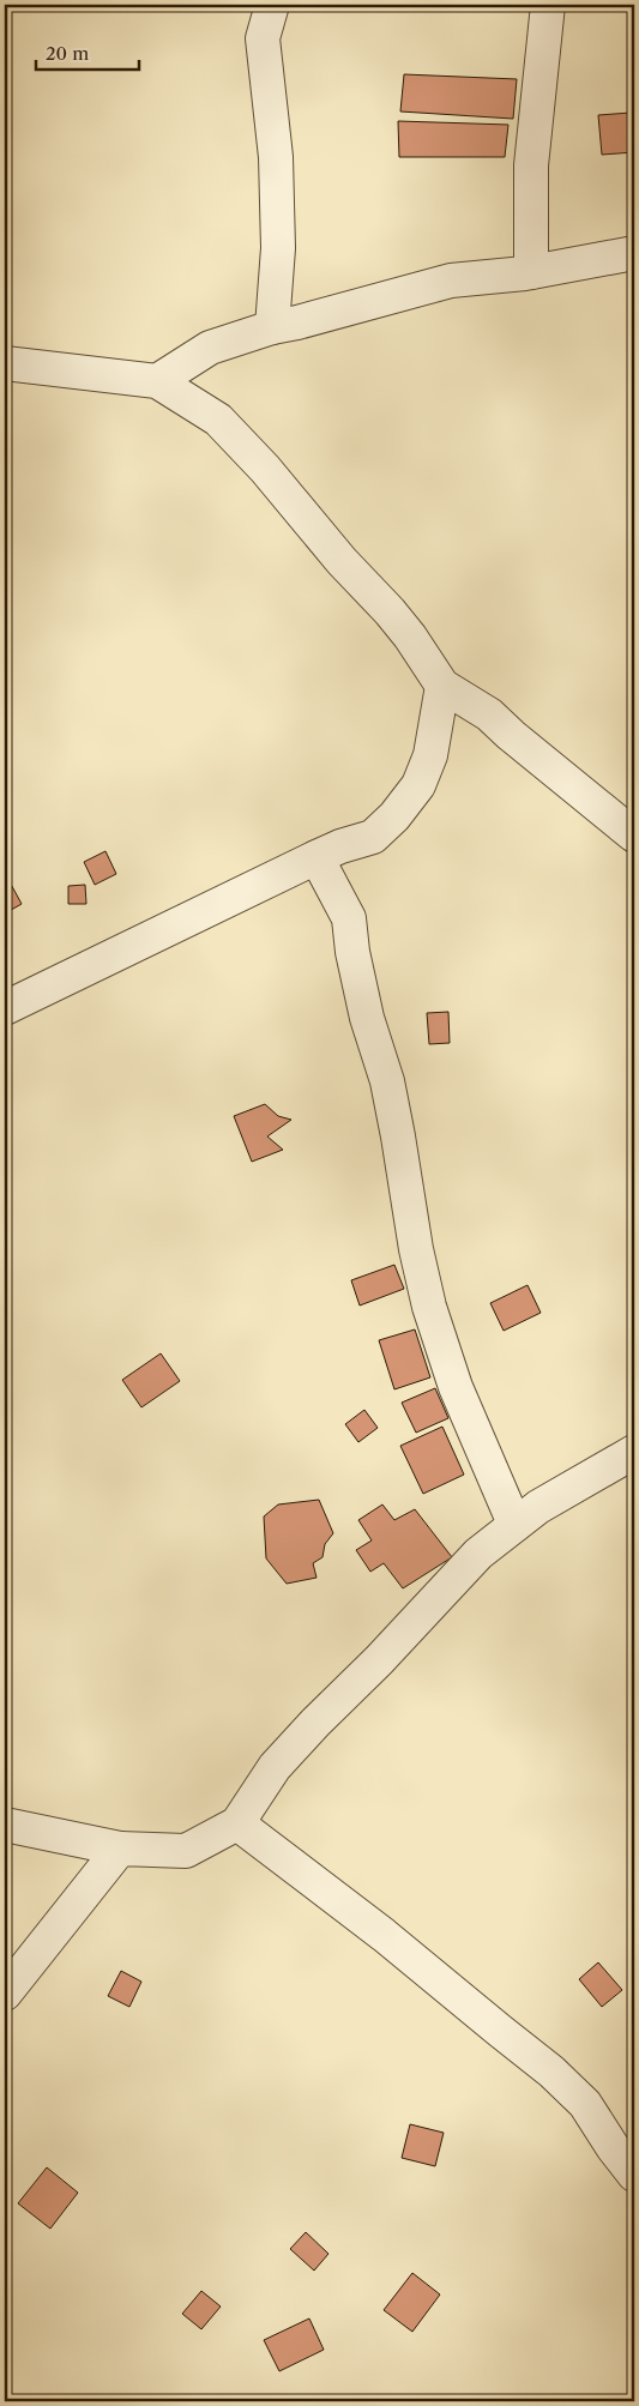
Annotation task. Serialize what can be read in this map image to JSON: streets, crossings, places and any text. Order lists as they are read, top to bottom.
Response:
{
  "scale_bar": "20 m"
}
